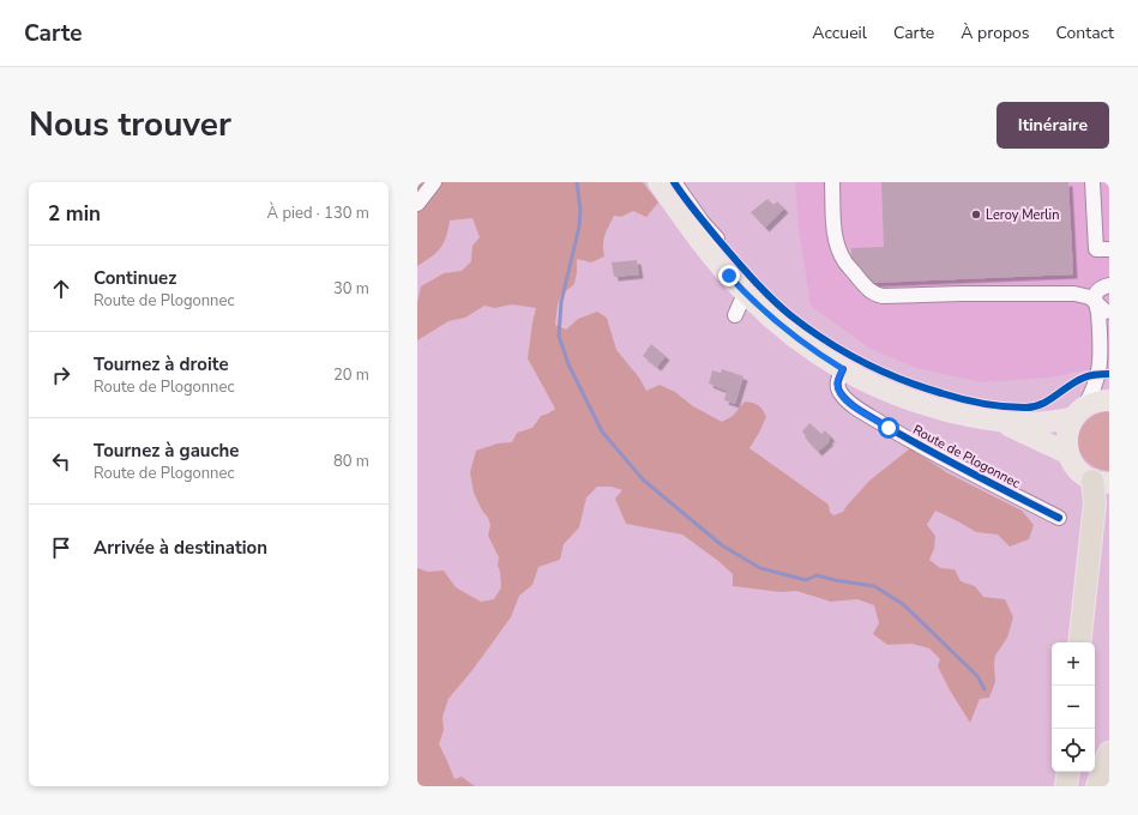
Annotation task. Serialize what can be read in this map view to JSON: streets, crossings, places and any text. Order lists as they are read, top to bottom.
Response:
{
  "streets": {
    "main road": ["Route de Plogonnec"]
  },
  "places": ["Leroy Merlin"],
  "page": {
    "header": "Carte",
    "nav": [
      "Accueil",
      "Carte",
      "À propos",
      "Contact"
    ],
    "title": "Nous trouver",
    "buttons": "Itinéraire",
    "heading": ["2 min", "À pied · 130 m"],
    "list": [
      ["Continuez", "Route de Plogonnec", "30 m"],
      ["Tournez à droite", "Route de Plogonnec", "20 m"],
      ["Tournez à gauche", "Route de Plogonnec", "80 m"],
      "Arrivée à destination"
    ],
    "map_buttons": ["+", "−"]
  }
}
